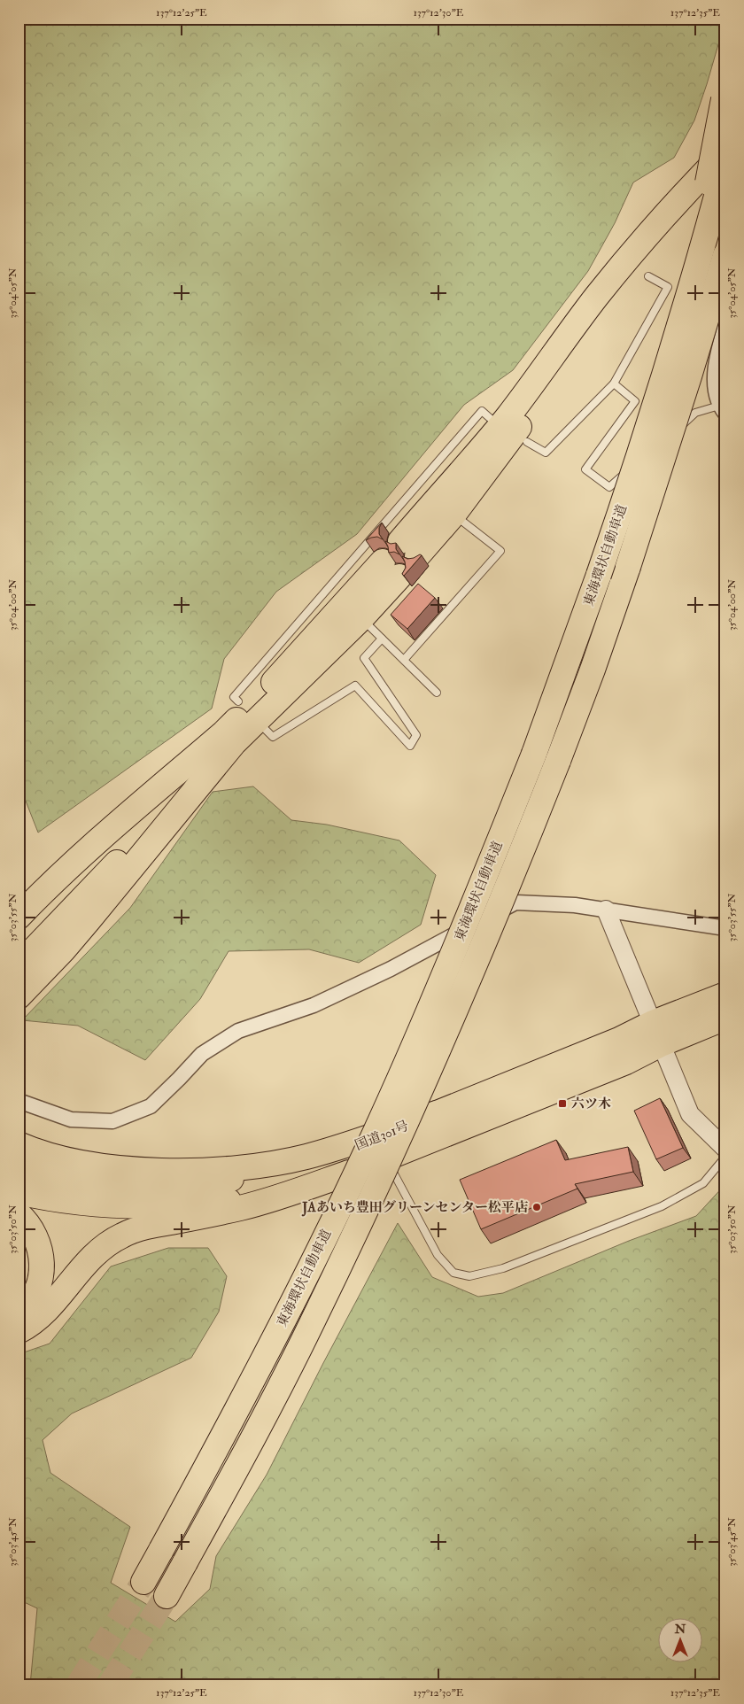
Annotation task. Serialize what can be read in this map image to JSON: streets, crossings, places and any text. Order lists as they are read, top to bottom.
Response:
{
  "streets": {
    "highway": ["東海環状自動車道", "国道301号"]
  },
  "places": {
    "transit": ["六ツ木"],
    "other": ["JAあいち豊田グリーンセンター松平店"]
  },
  "north": "top",
  "coordinates": [
    "137°12'25\"E",
    "137°12'30\"E",
    "137°12'35\"E",
    "35°04'05\"N",
    "35°04'00\"N",
    "35°03'55\"N",
    "35°03'50\"N",
    "35°03'45\"N"
  ]
}
